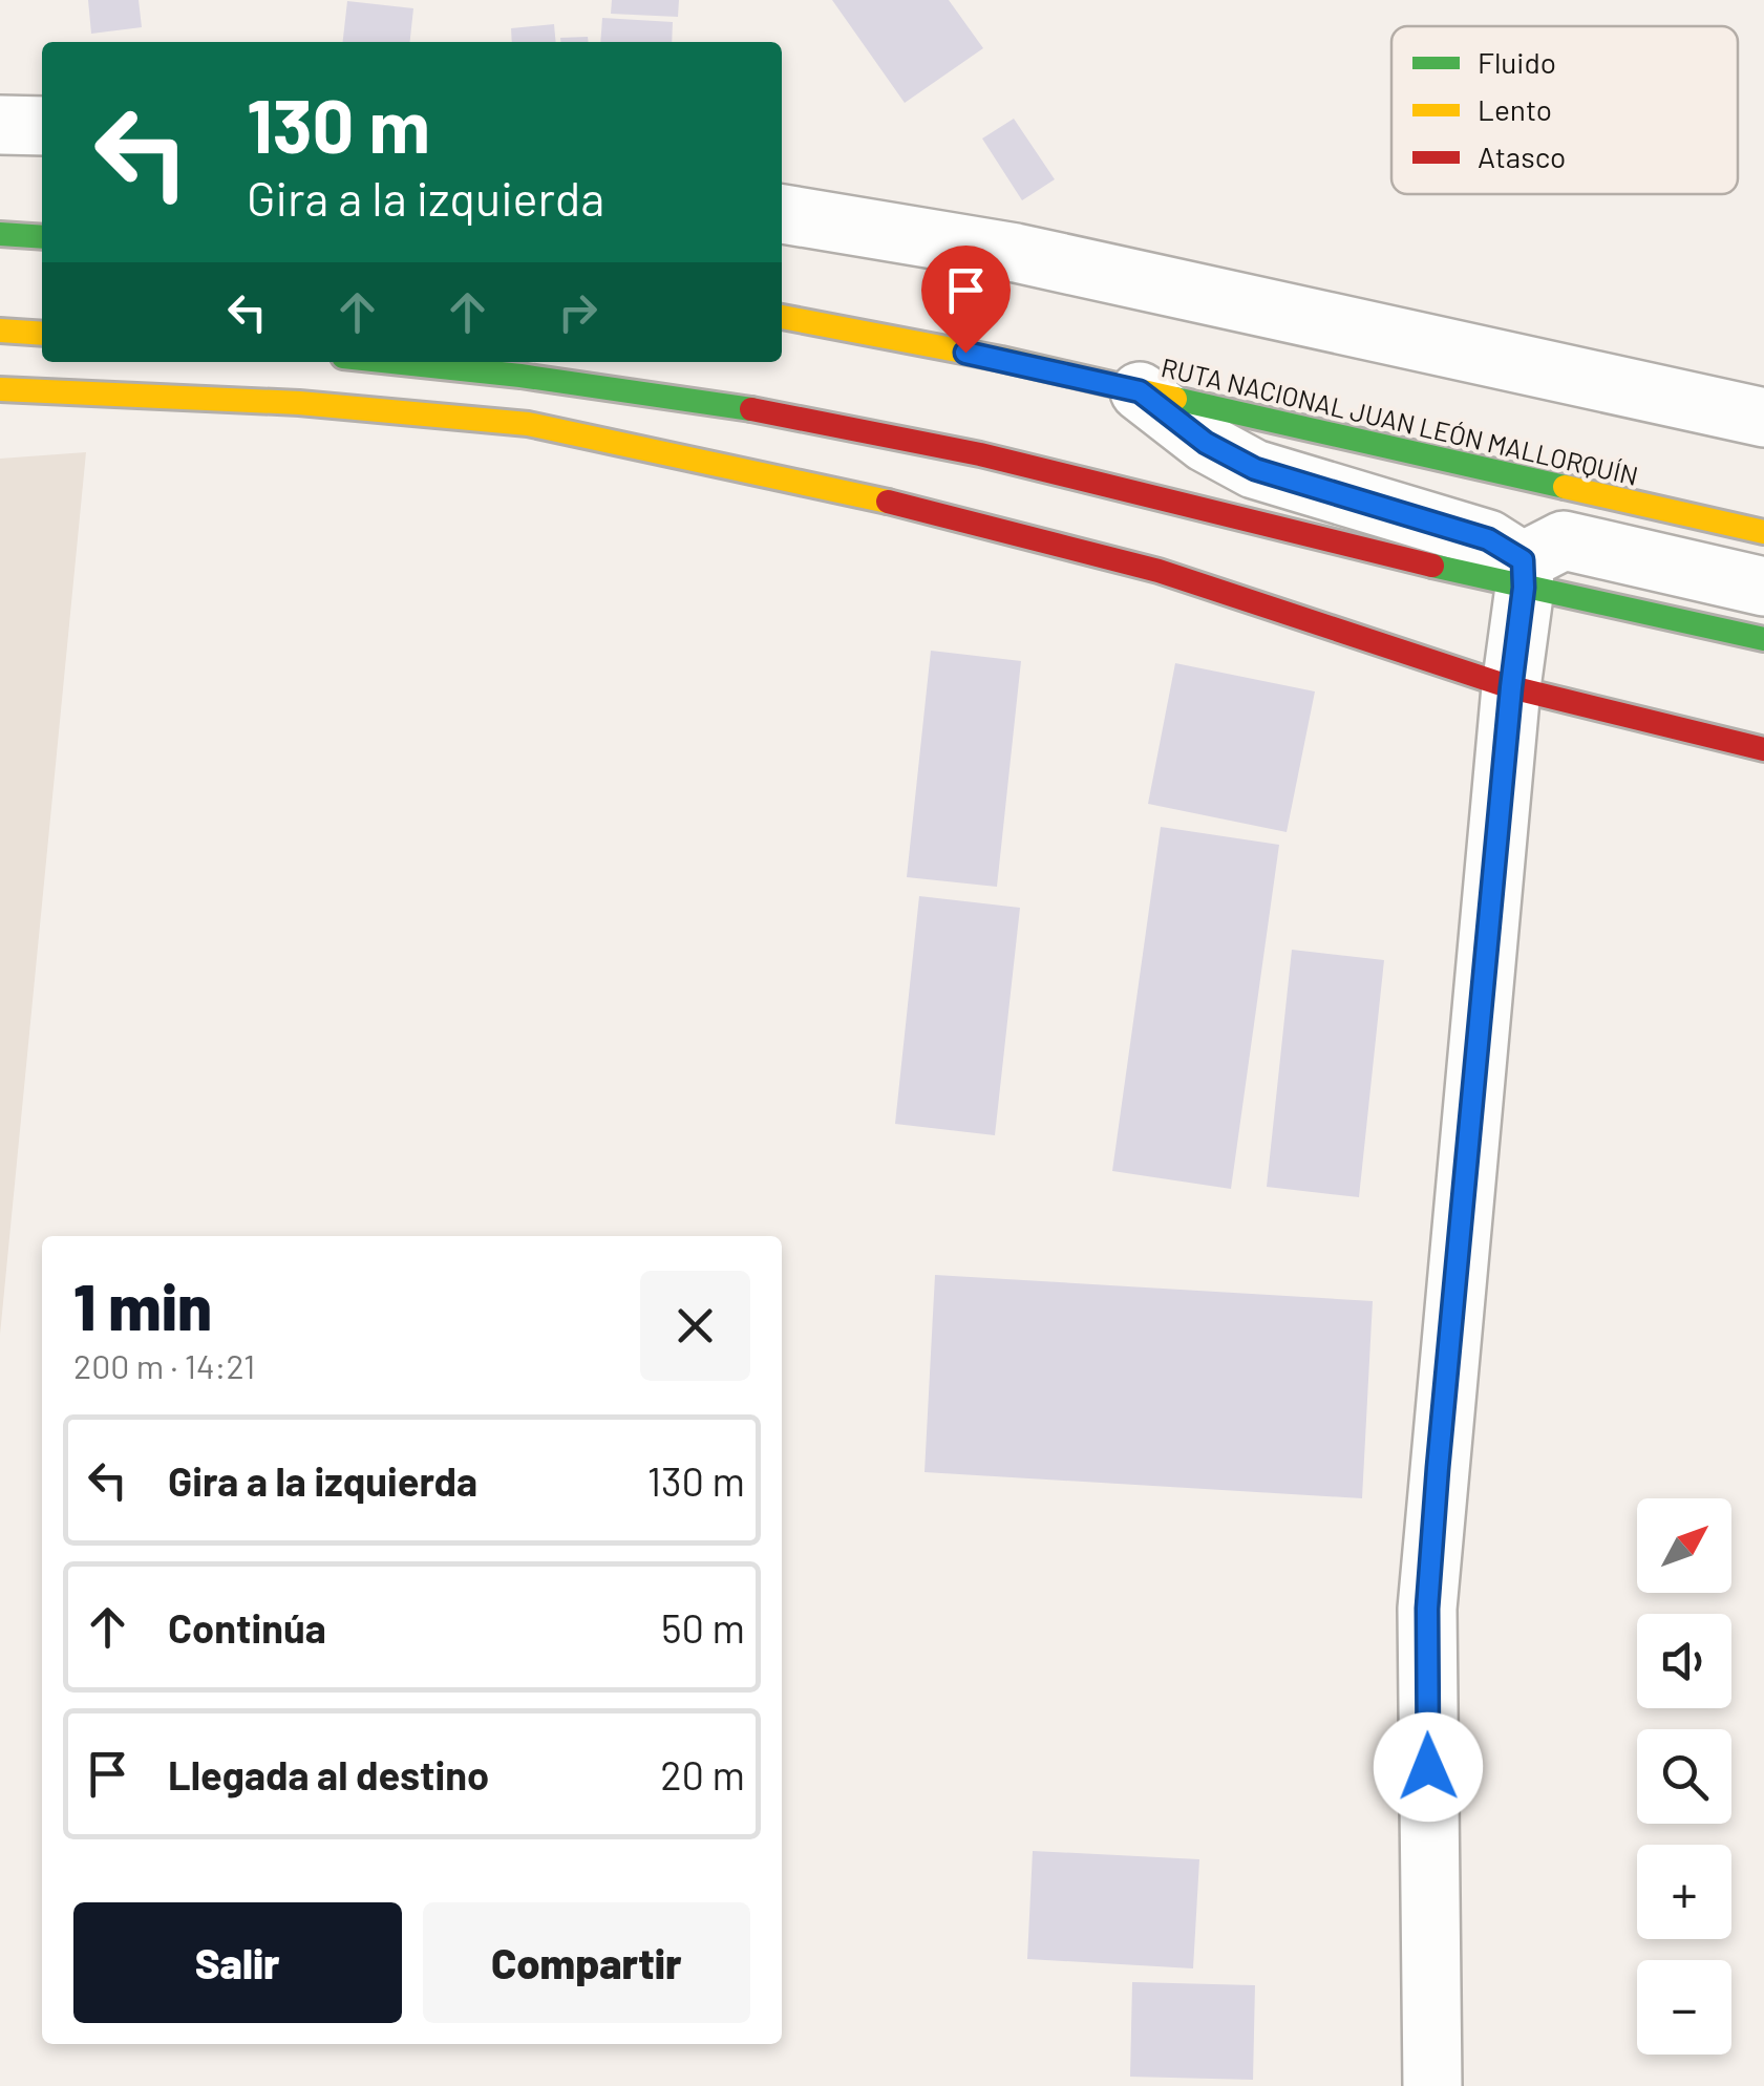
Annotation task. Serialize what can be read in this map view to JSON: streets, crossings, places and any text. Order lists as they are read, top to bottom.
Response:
{
  "streets": {
    "main road": ["RUTA NACIONAL JUAN LEÓN MALLORQUÍN"]
  },
  "legend": ["Fluido", "Lento", "Atasco"],
  "north": "top right",
  "page": {
    "turn": ["130 m", "Gira a la izquierda"],
    "heading": ["1 min", "200 m · 14:21"],
    "list": [
      {
        "name": "Gira a la izquierda",
        "value": "130 m"
      },
      {
        "name": "Continúa",
        "value": "50 m"
      },
      {
        "name": "Llegada al destino",
        "value": "20 m"
      }
    ],
    "map_buttons": ["+", "−"],
    "buttons": ["Salir", "Compartir"]
  }
}
